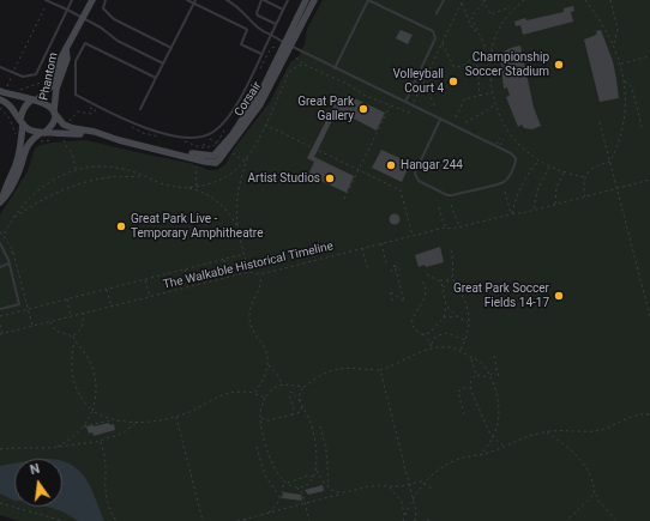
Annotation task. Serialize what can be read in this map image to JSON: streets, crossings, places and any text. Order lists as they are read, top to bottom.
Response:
{
  "streets": {
    "street": ["Phantom", "Corsair"],
    "path": ["The Walkable Historical Timeline"]
  },
  "crossings": [
    ["Phantom", "Corsair"]
  ],
  "places": [
    "Championship Soccer Stadium",
    "Volleyball Court 4",
    "Great Park Gallery",
    "Hangar 244",
    "Artist Studios",
    "Great Park Live - Temporary Amphitheatre",
    "Great Park Soccer Fields 14-17"
  ],
  "north": "top"
}
